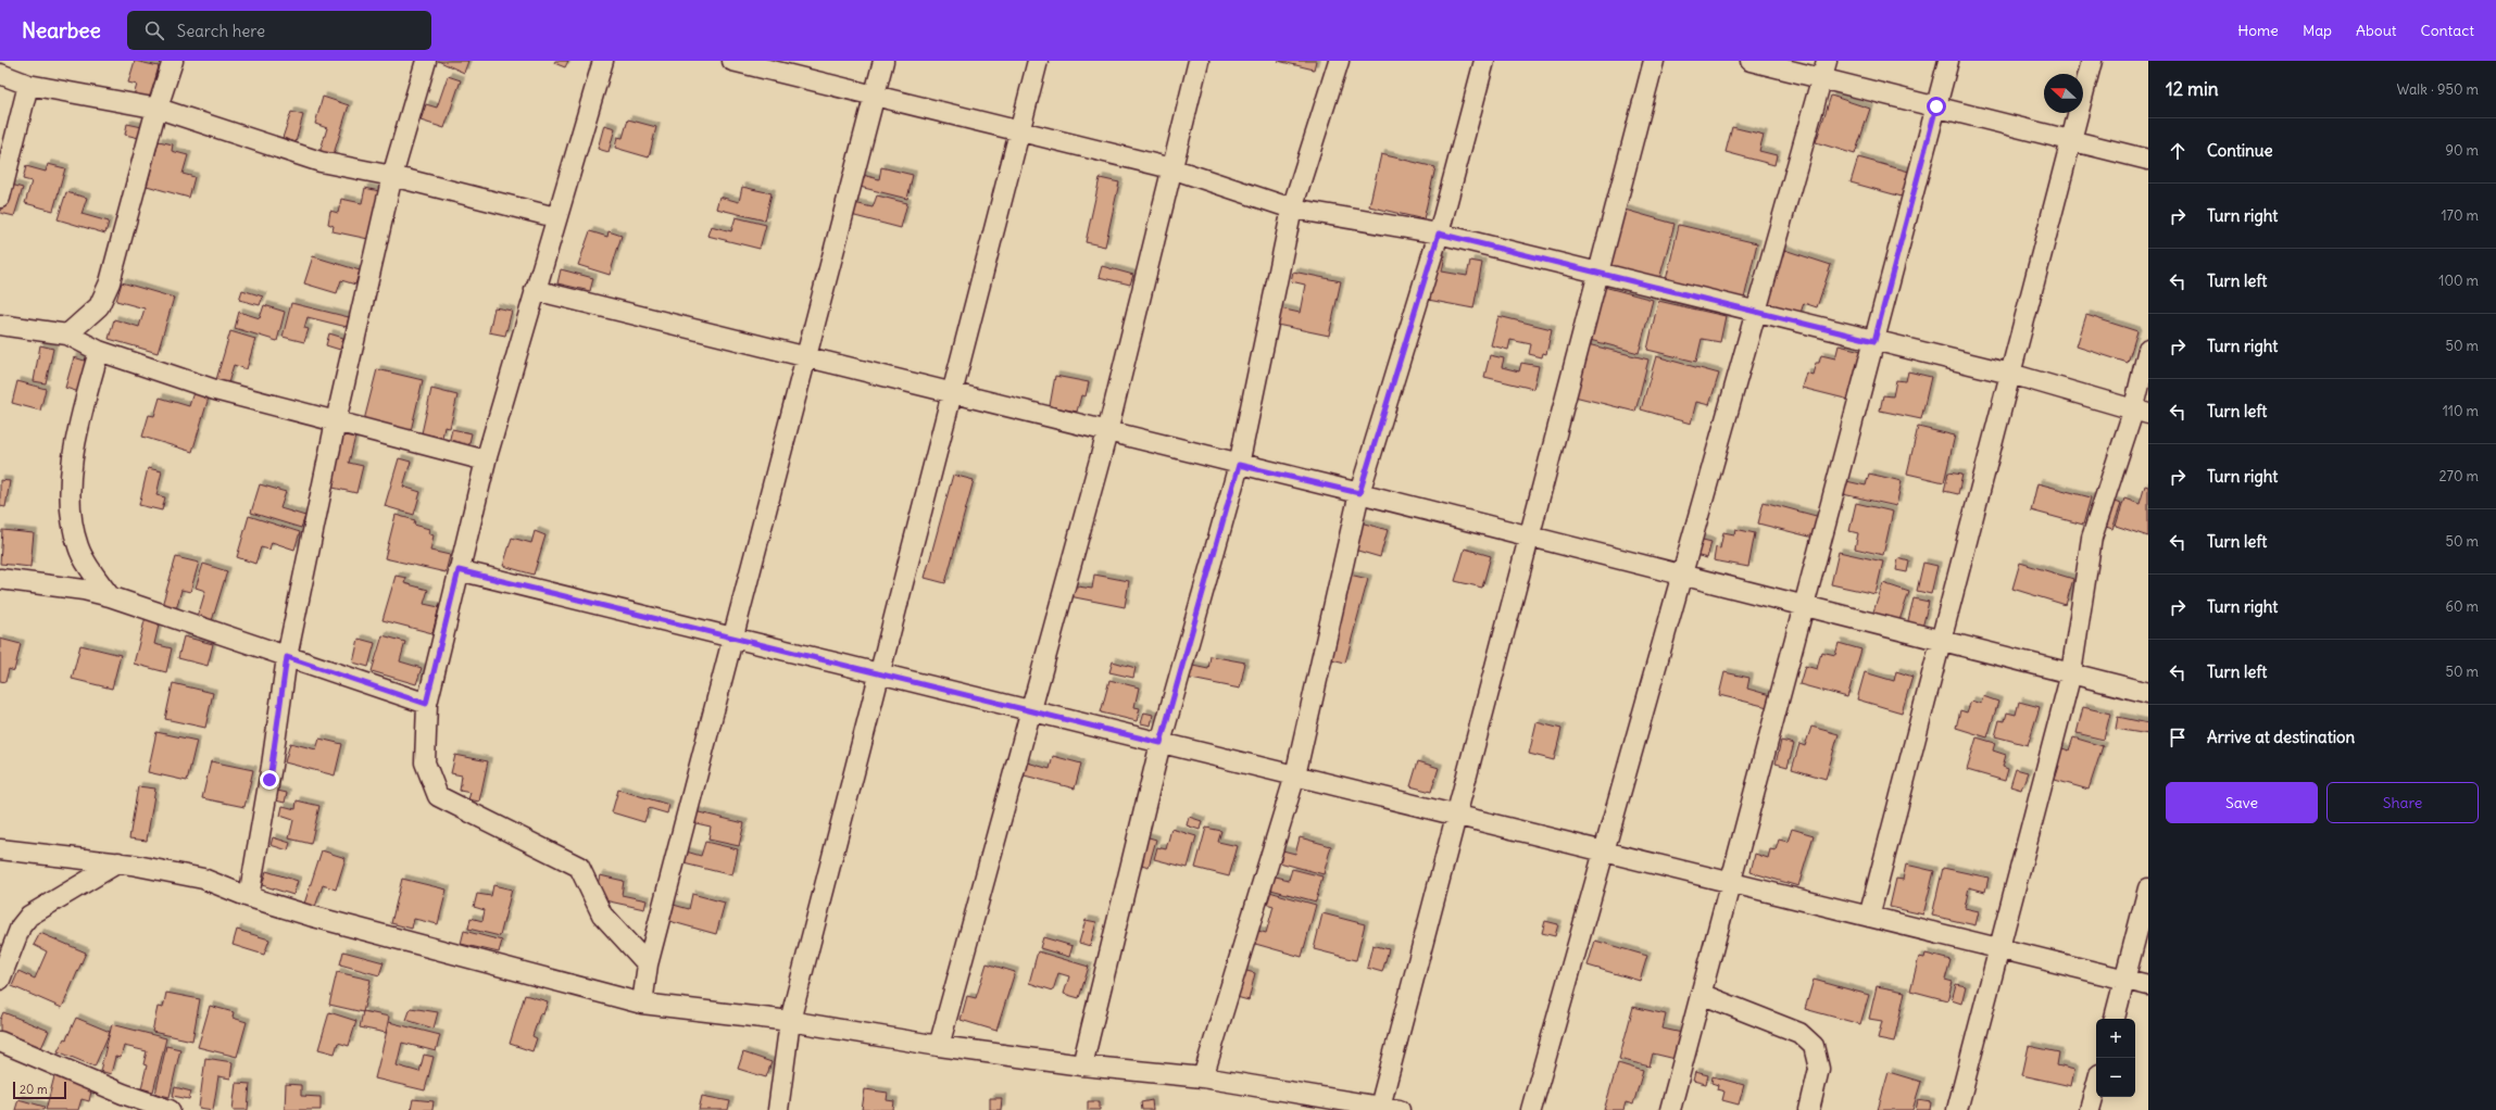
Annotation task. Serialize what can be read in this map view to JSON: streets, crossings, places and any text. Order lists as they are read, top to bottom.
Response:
{
  "scale_bar": "20 m",
  "north": "left",
  "page": {
    "header": "Nearbee",
    "search": "Search here",
    "nav": [
      "Home",
      "Map",
      "About",
      "Contact"
    ],
    "heading": ["12 min", "Walk · 950 m"],
    "list": [
      ["Continue", "90 m"],
      ["Turn right", "170 m"],
      ["Turn left", "100 m"],
      ["Turn right", "50 m"],
      ["Turn left", "110 m"],
      ["Turn right", "270 m"],
      ["Turn left", "50 m"],
      ["Turn right", "60 m"],
      ["Turn left", "50 m"],
      "Arrive at destination"
    ],
    "buttons": ["Save", "Share"],
    "map_buttons": ["+", "−"],
    "scale": "20 m"
  }
}
